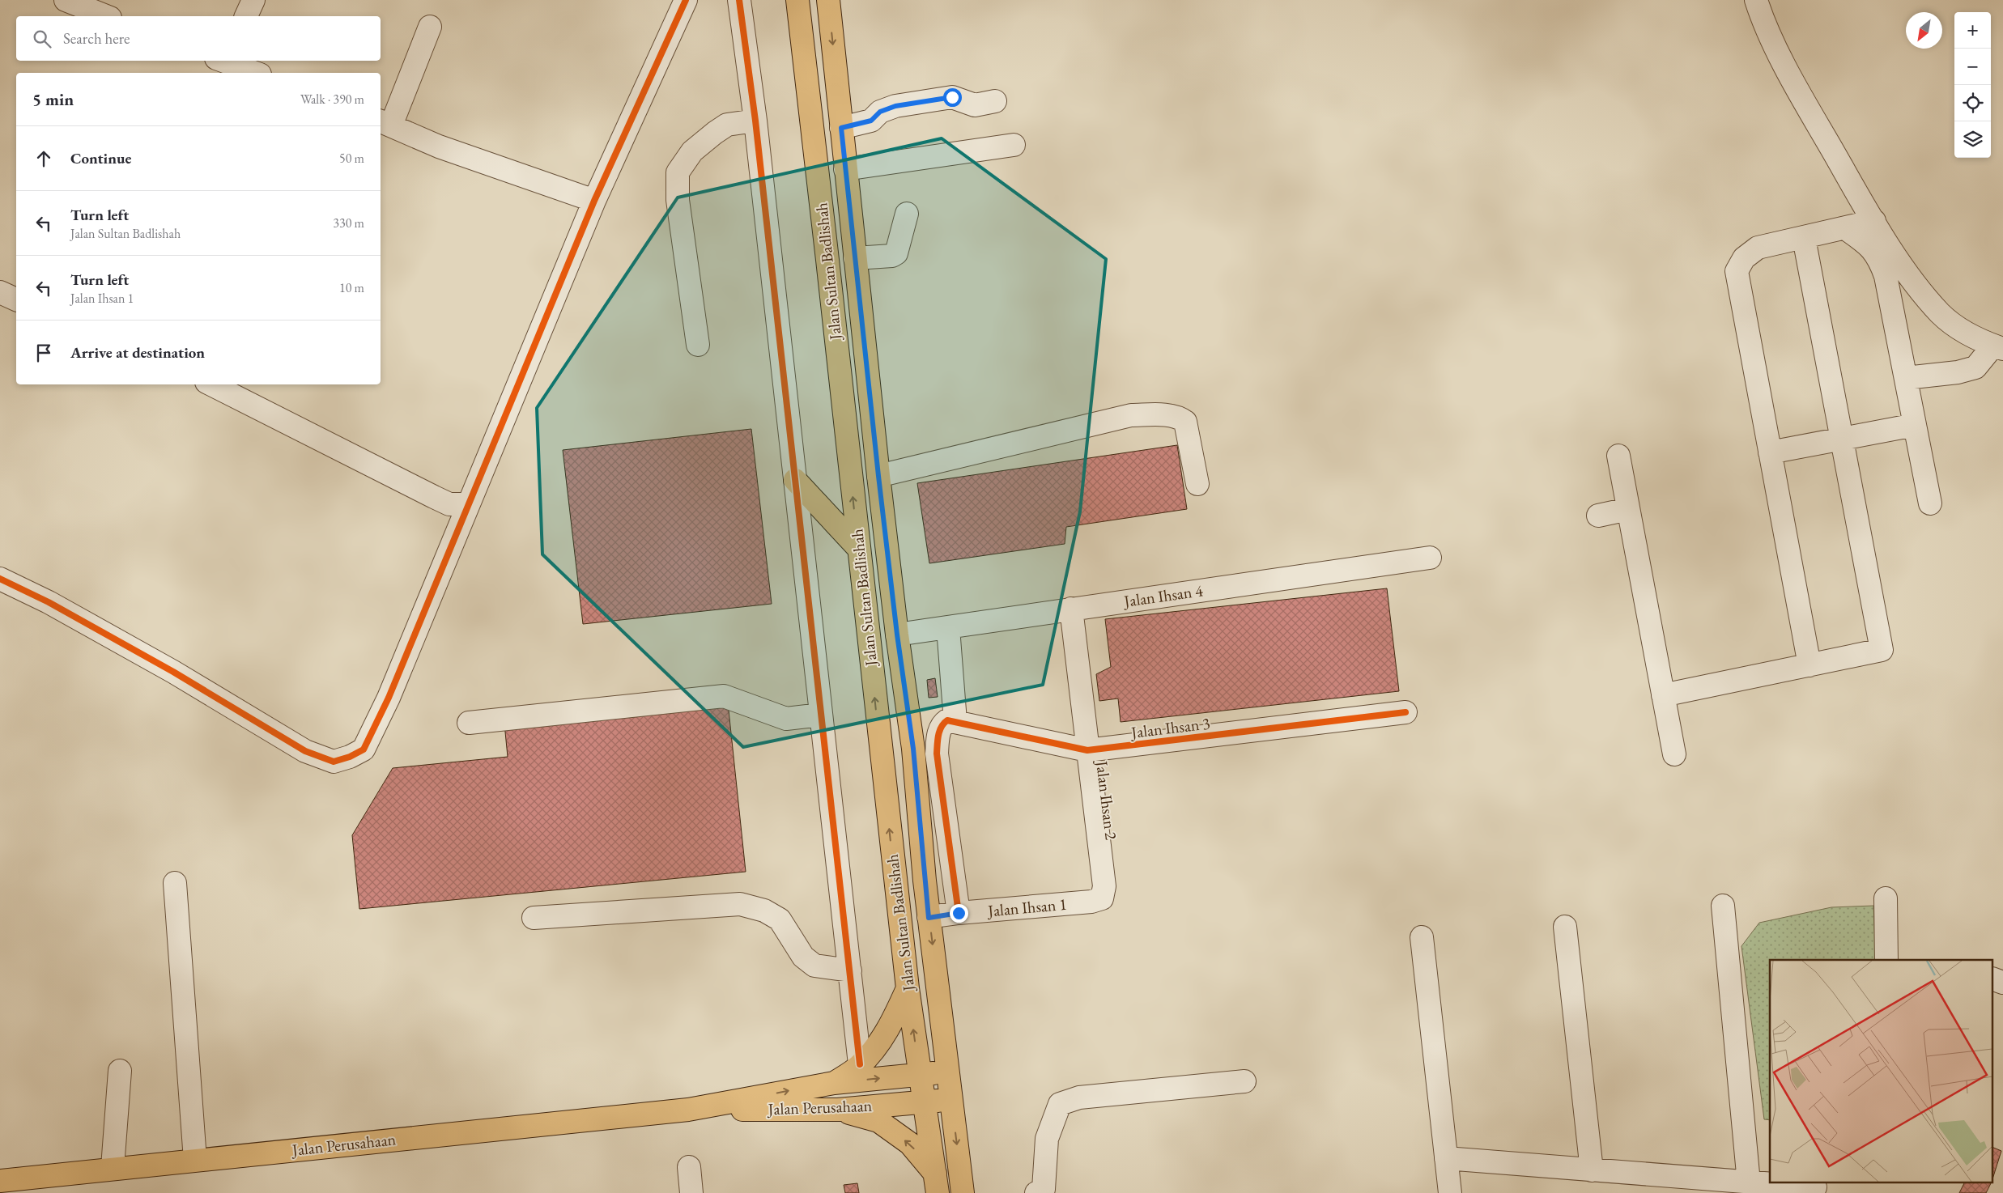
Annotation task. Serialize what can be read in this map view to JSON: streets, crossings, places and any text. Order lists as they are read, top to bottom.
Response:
{
  "streets": {
    "main road": ["Jalan Sultan Badlishah", "Jalan Perusahaan"],
    "street": [
      "Jalan Ihsan 4",
      "Jalan Ihsan 3",
      "Jalan Ihsan 2",
      "Jalan Ihsan 1"
    ]
  },
  "crossings": [
    ["Jalan Sultan Badlishah", "Jalan Ihsan 4"],
    ["Jalan Sultan Badlishah", "Jalan Ihsan 1"],
    ["Jalan Sultan Badlishah", "Jalan Perusahaan"],
    ["Jalan Ihsan 4", "Jalan Ihsan 2"],
    ["Jalan Ihsan 3", "Jalan Ihsan 2"],
    ["Jalan Ihsan 2", "Jalan Ihsan 1"]
  ],
  "north": "bottom left",
  "page": {
    "map_buttons": ["+", "−"],
    "search": "Search here",
    "heading": ["5 min", "Walk · 390 m"],
    "list": [
      ["Continue", "50 m"],
      ["Turn left", "Jalan Sultan Badlishah", "330 m"],
      ["Turn left", "Jalan Ihsan 1", "10 m"],
      "Arrive at destination"
    ]
  }
}
